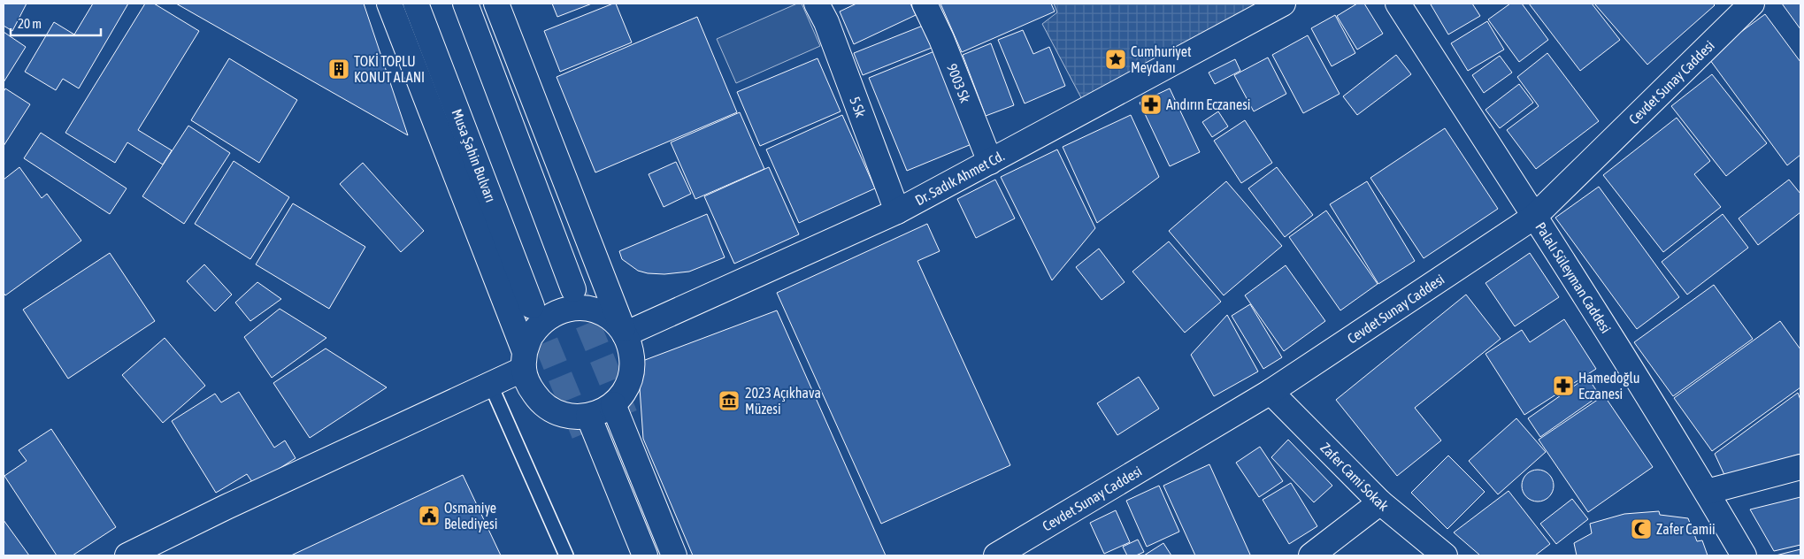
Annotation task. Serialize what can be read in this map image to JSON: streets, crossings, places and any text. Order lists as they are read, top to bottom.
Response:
{
  "streets": {
    "main road": [
      "9003 Sk",
      "Cevdet Sunay Caddesi",
      "5 Sk",
      "Musa Şahin Bulvarı",
      "Dr. Sadık Ahmet Cd.",
      "Palalı Süleyman Caddesi",
      "Zafer Cami Sokak"
    ]
  },
  "crossings": [
    ["9003 Sk", "Dr. Sadık Ahmet Cd."],
    ["Cevdet Sunay Caddesi", "Palalı Süleyman Caddesi"],
    ["Cevdet Sunay Caddesi", "Zafer Cami Sokak"],
    ["5 Sk", "Dr. Sadık Ahmet Cd."]
  ],
  "places": {
    "place": ["Cumhuriyet Meydanı"],
    "building": ["TOKİ TOPLU KONUT ALANI"],
    "pharmacy": ["Andırın Eczanesi", "Hamedoğlu Eczanesi"],
    "museum": ["2023 Açıkhava Müzesi"],
    "public building": ["Osmaniye Belediyesi"],
    "mosque": ["Zafer Camii"]
  },
  "scale_bar": "20 m"
}
